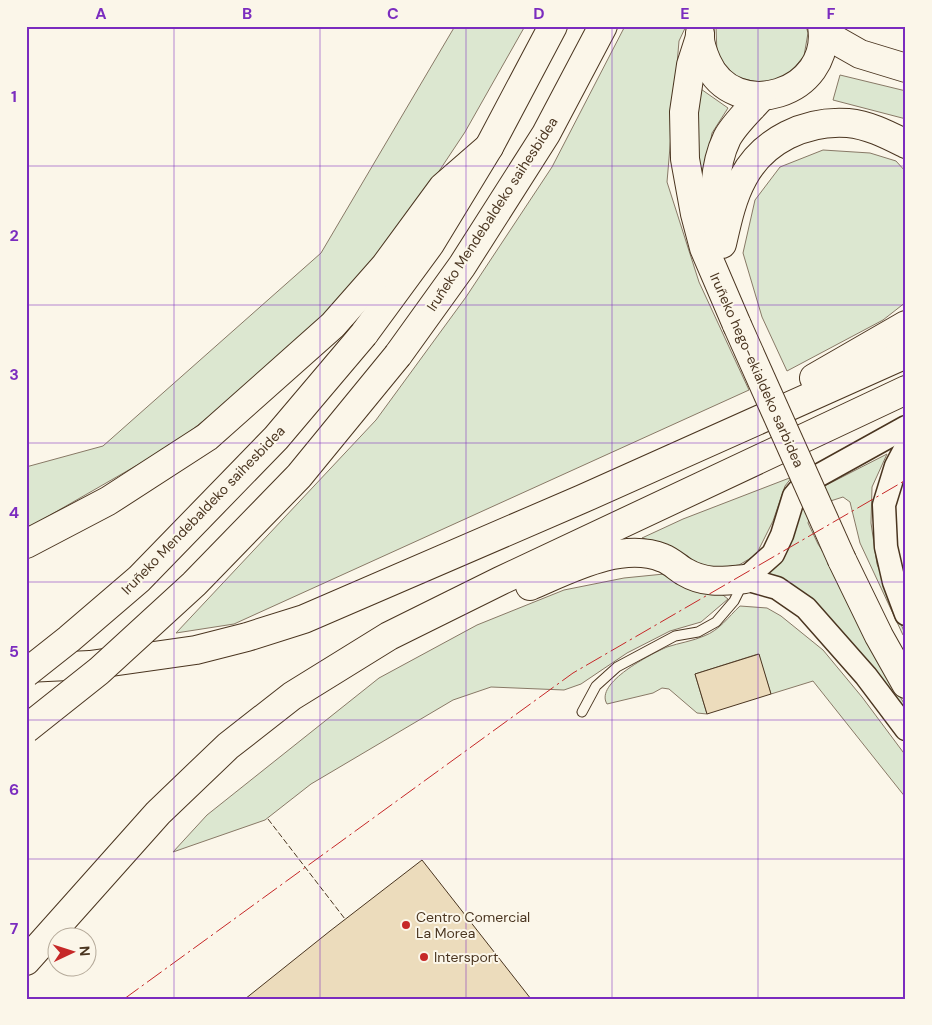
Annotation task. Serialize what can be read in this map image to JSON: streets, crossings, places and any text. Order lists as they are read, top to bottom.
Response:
{
  "streets": {
    "highway": ["Iruñeko Mendebaldeko saihesbidea", "Iruñeko hego-ekialdeko sarbidea"]
  },
  "places": ["Centro Comercial La Morea", "Intersport"],
  "north": "right",
  "grid": {
    "columns": [
      "A",
      "B",
      "C",
      "D",
      "E",
      "F"
    ],
    "rows": [
      "1",
      "2",
      "3",
      "4",
      "5",
      "6",
      "7"
    ]
  }
}
